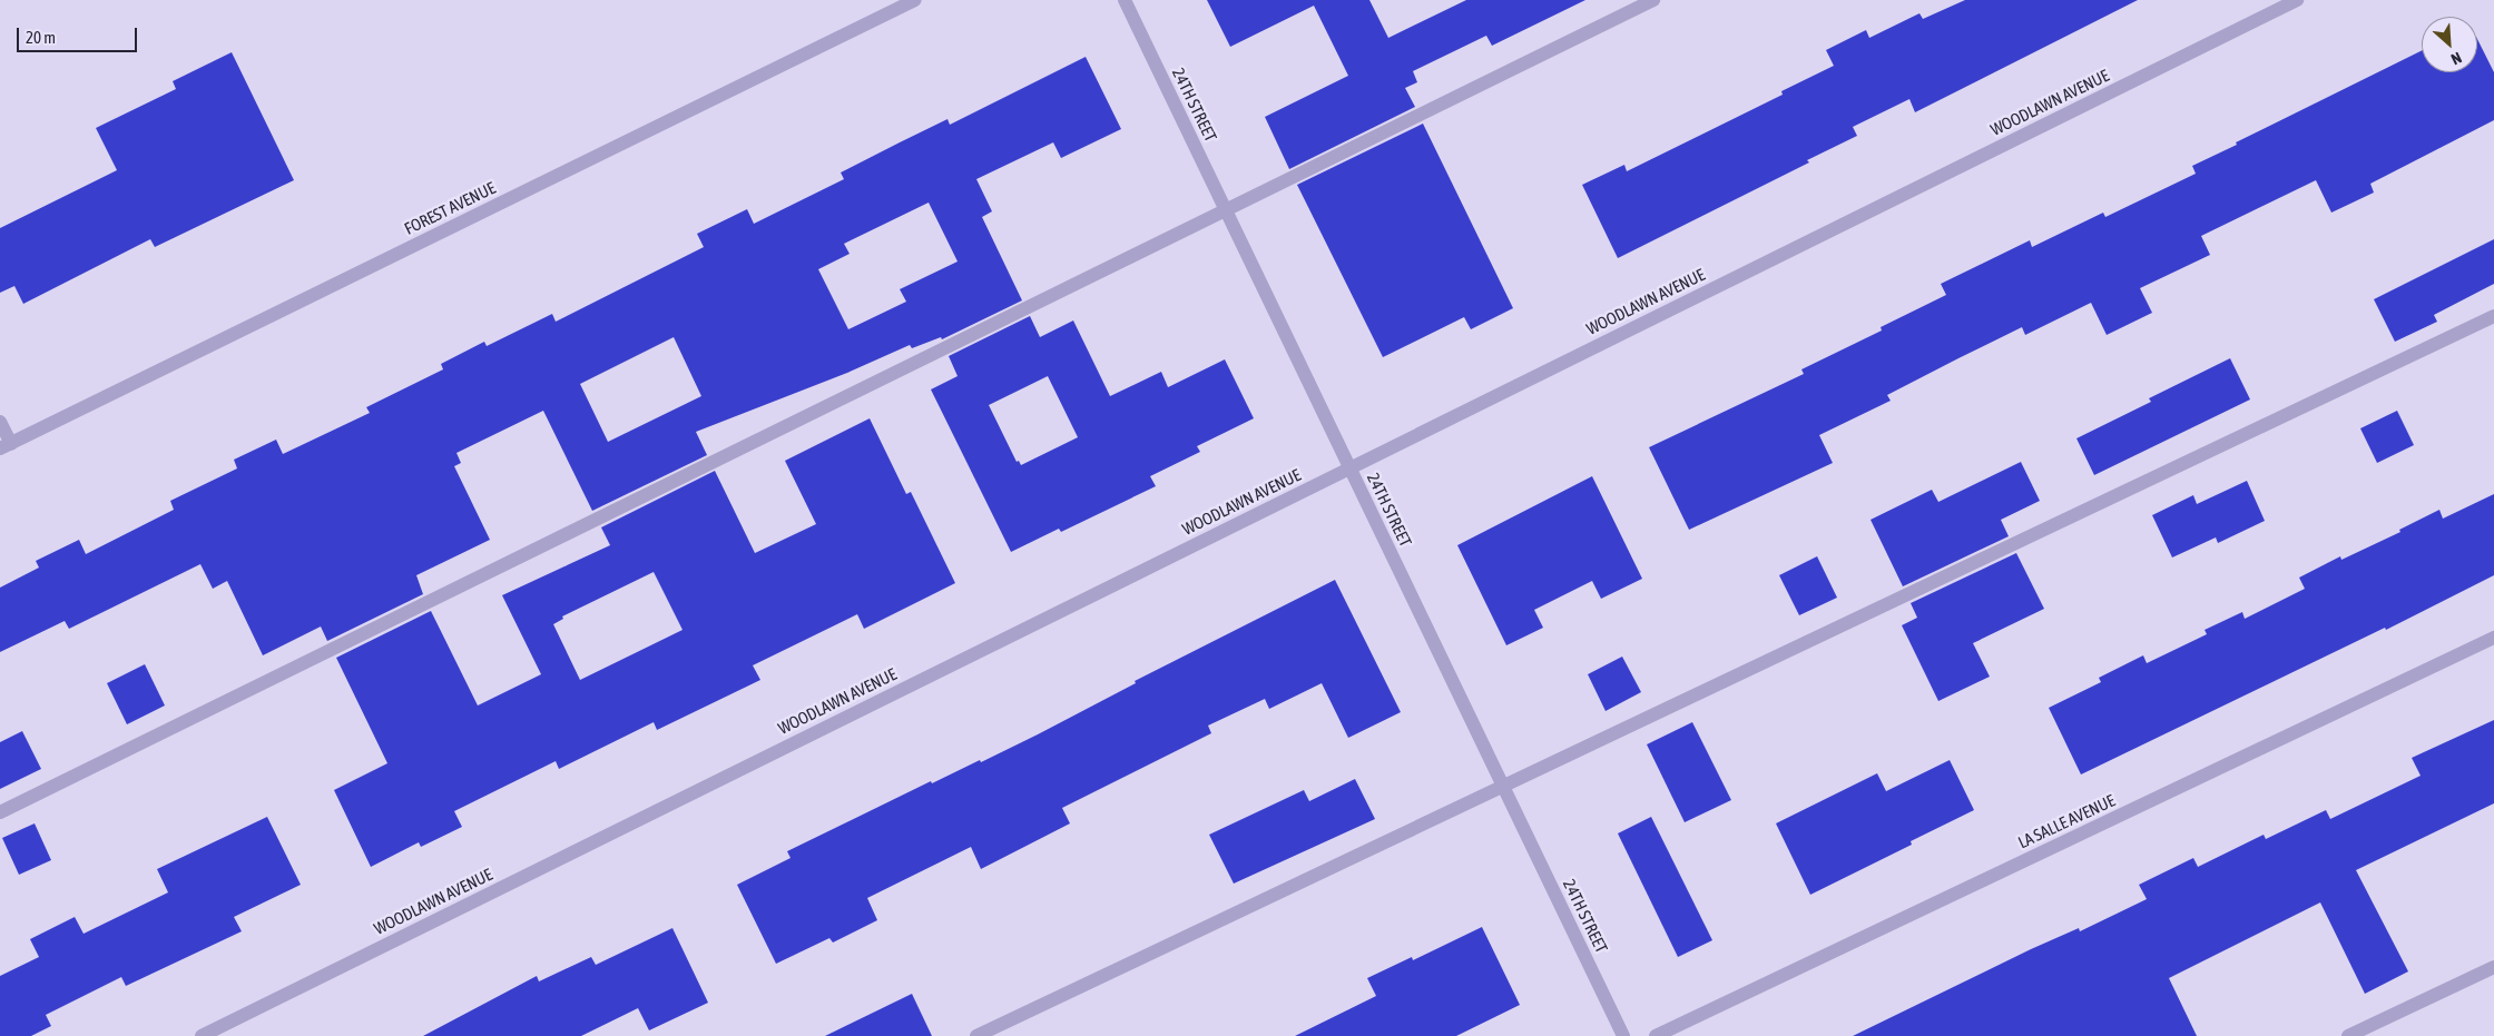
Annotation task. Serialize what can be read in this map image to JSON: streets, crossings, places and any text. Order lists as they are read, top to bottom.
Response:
{
  "streets": {
    "street": [
      "WOODLAWN AVENUE",
      "24TH STREET",
      "FOREST AVENUE",
      "LA SALLE AVENUE"
    ]
  },
  "crossings": [
    ["WOODLAWN AVENUE", "24TH STREET"]
  ],
  "scale_bar": "20 m",
  "north": "bottom right"
}
